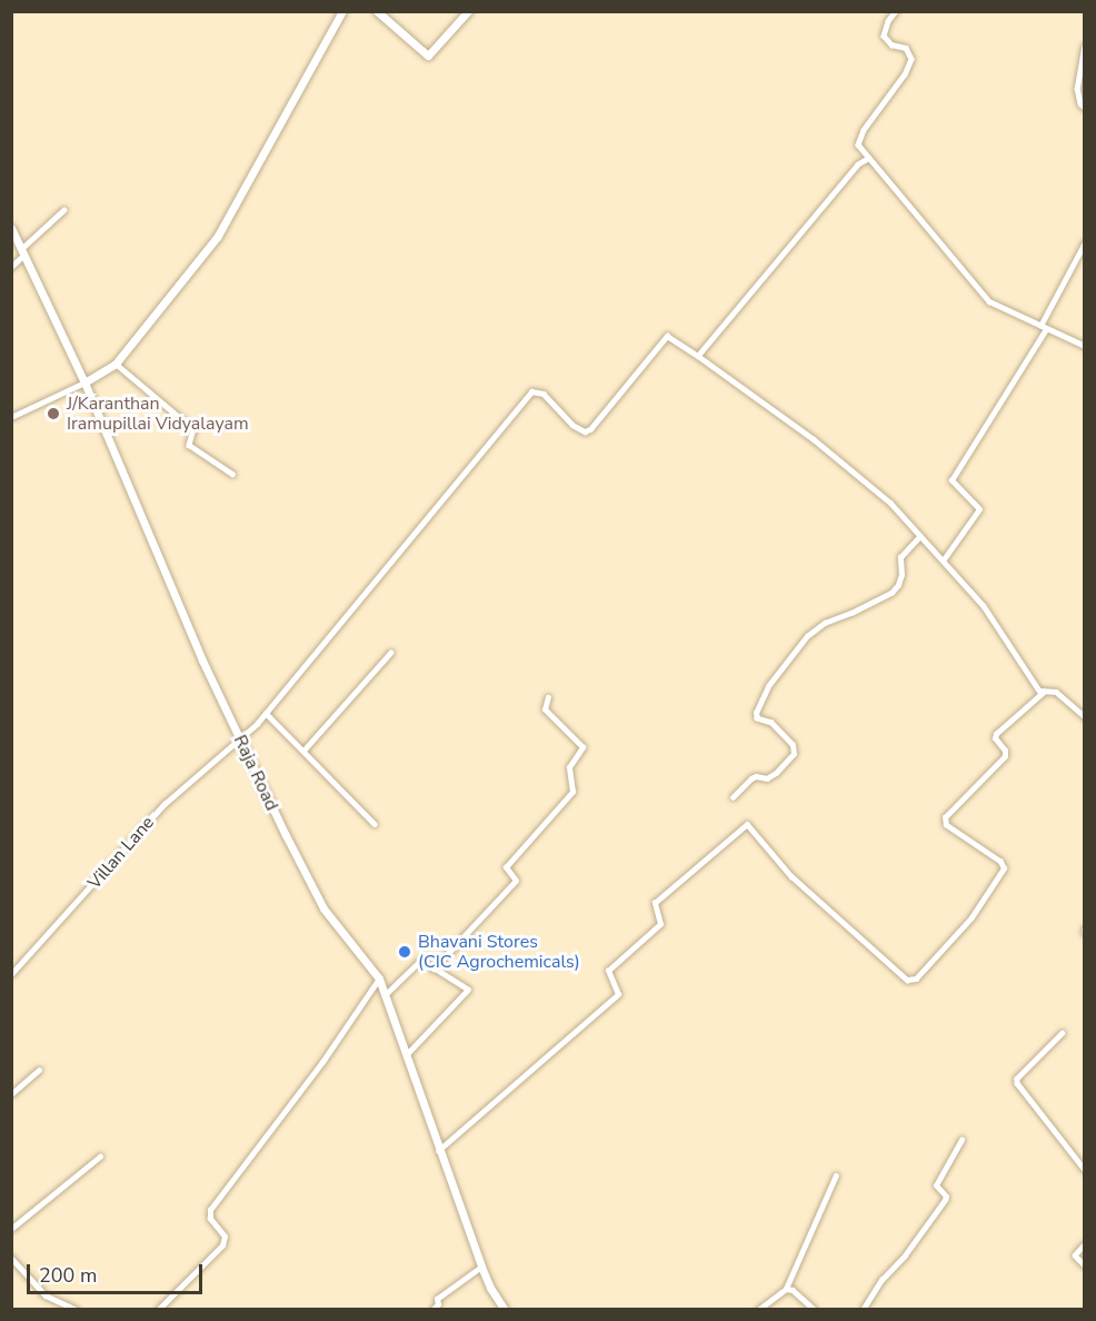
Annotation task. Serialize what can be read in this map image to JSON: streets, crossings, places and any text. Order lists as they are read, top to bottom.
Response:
{
  "streets": {
    "street": ["Raja Road", "Villan Lane"]
  },
  "crossings": [
    ["Raja Road", "Villan Lane"]
  ],
  "places": ["J/Karanthan Iramupillai Vidyalayam", "Bhavani Stores (CIC Agrochemicals)"],
  "scale_bar": "200 m"
}
